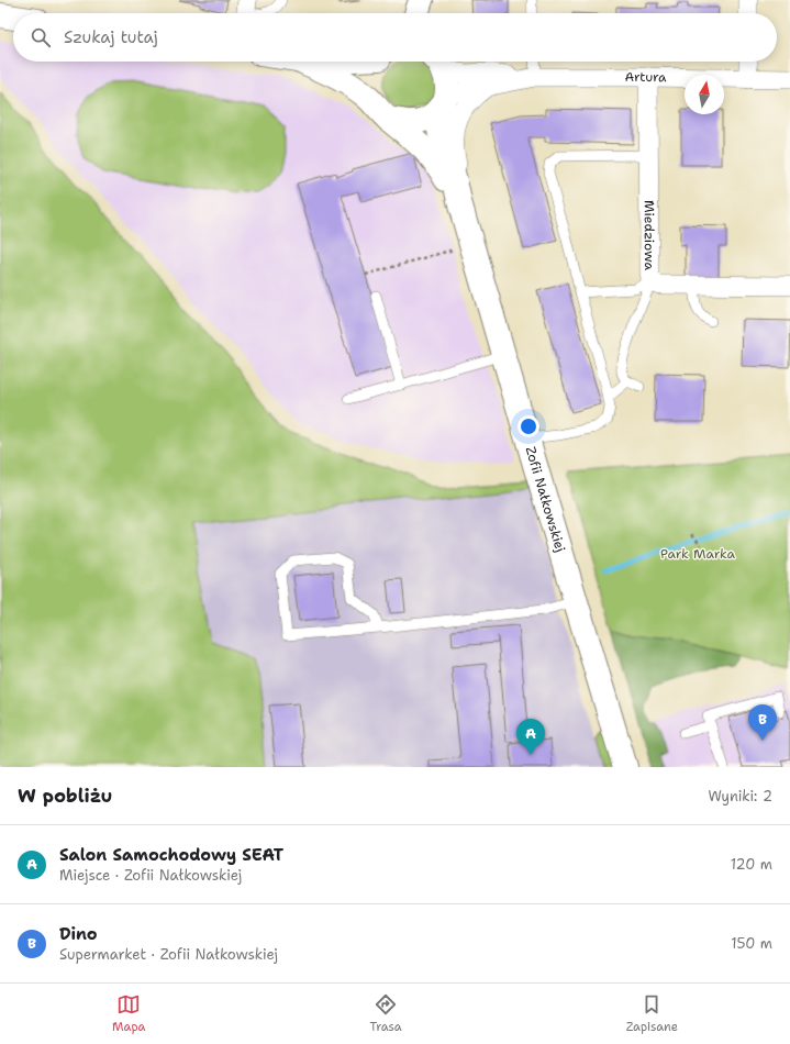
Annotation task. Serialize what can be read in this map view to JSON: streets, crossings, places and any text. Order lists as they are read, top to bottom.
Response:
{
  "streets": {
    "street": ["Artura", "Miedziowa", "Zofii Nałkowskiej"]
  },
  "crossings": [
    ["Artura", "Miedziowa"]
  ],
  "parks": ["Park Marka"],
  "north": "top",
  "page": {
    "search": "Szukaj tutaj",
    "pins": ["B", "A"],
    "heading": ["W pobliżu", "Wyniki: 2"],
    "list": [
      {
        "mark": "A",
        "name": "Salon Samochodowy SEAT",
        "note": "Miejsce · Zofii Nałkowskiej",
        "value": "120 m"
      },
      {
        "mark": "B",
        "name": "Dino",
        "note": "Supermarket · Zofii Nałkowskiej",
        "value": "150 m"
      }
    ],
    "nav": ["Mapa", "Trasa", "Zapisane"]
  }
}
